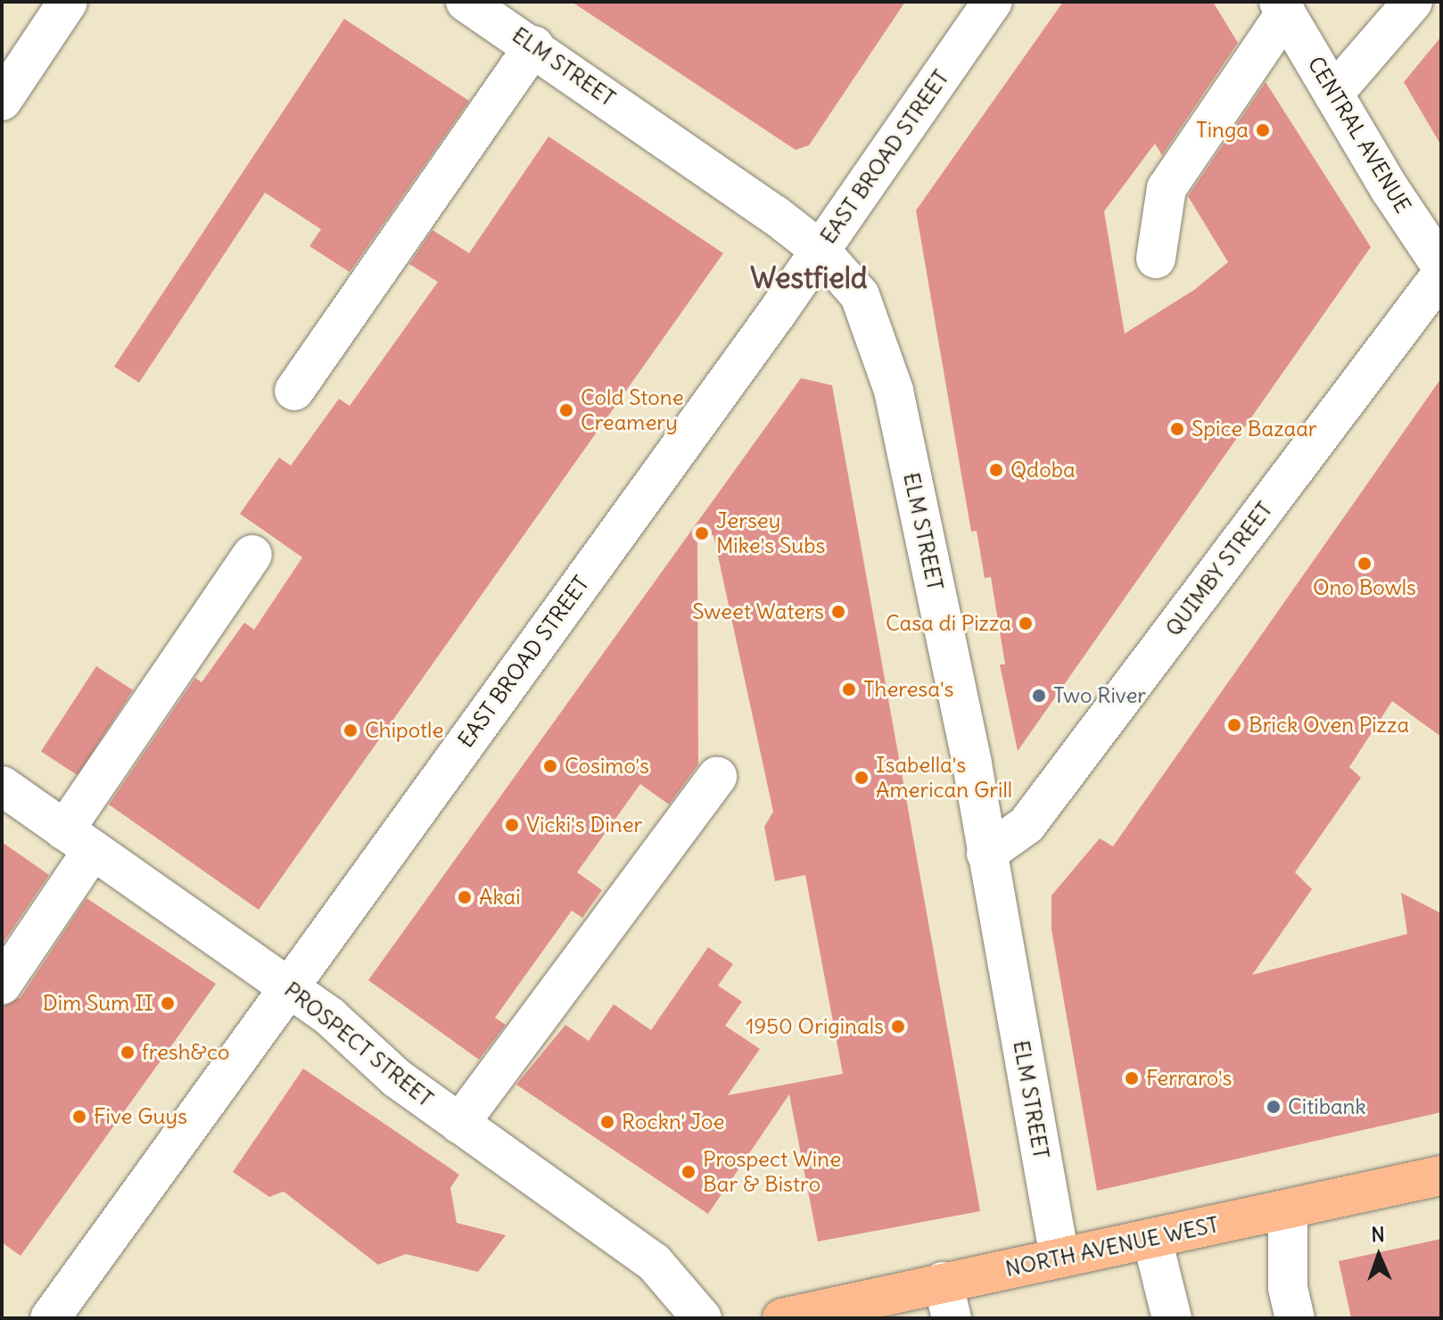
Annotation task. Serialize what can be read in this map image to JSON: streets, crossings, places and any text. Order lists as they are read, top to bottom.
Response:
{
  "streets": {
    "main road": ["NORTH AVENUE WEST"],
    "street": [
      "ELM STREET",
      "CENTRAL AVENUE",
      "EAST BROAD STREET",
      "QUIMBY STREET",
      "PROSPECT STREET"
    ]
  },
  "crossings": [
    ["ELM STREET", "EAST BROAD STREET"],
    ["ELM STREET", "QUIMBY STREET"],
    ["ELM STREET", "NORTH AVENUE WEST"],
    ["EAST BROAD STREET", "PROSPECT STREET"]
  ],
  "districts": ["Westfield"],
  "places": [
    "Tinga",
    "Cold Stone Creamery",
    "Spice Bazaar",
    "Qdoba",
    "Jersey Mike's Subs",
    "Ono Bowls",
    "Sweet Waters",
    "Casa di Pizza",
    "Theresa's",
    "Two River",
    "Brick Oven Pizza",
    "Chipotle",
    "Cosimo's",
    "Isabella's American Grill",
    "Vicki's Diner",
    "Akai",
    "Dim Sum II",
    "1950 Originals",
    "fresh&co",
    "Ferraro's",
    "Citibank",
    "Five Guys",
    "Rockn' Joe",
    "Prospect Wine Bar & Bistro"
  ],
  "north": "top"
}
